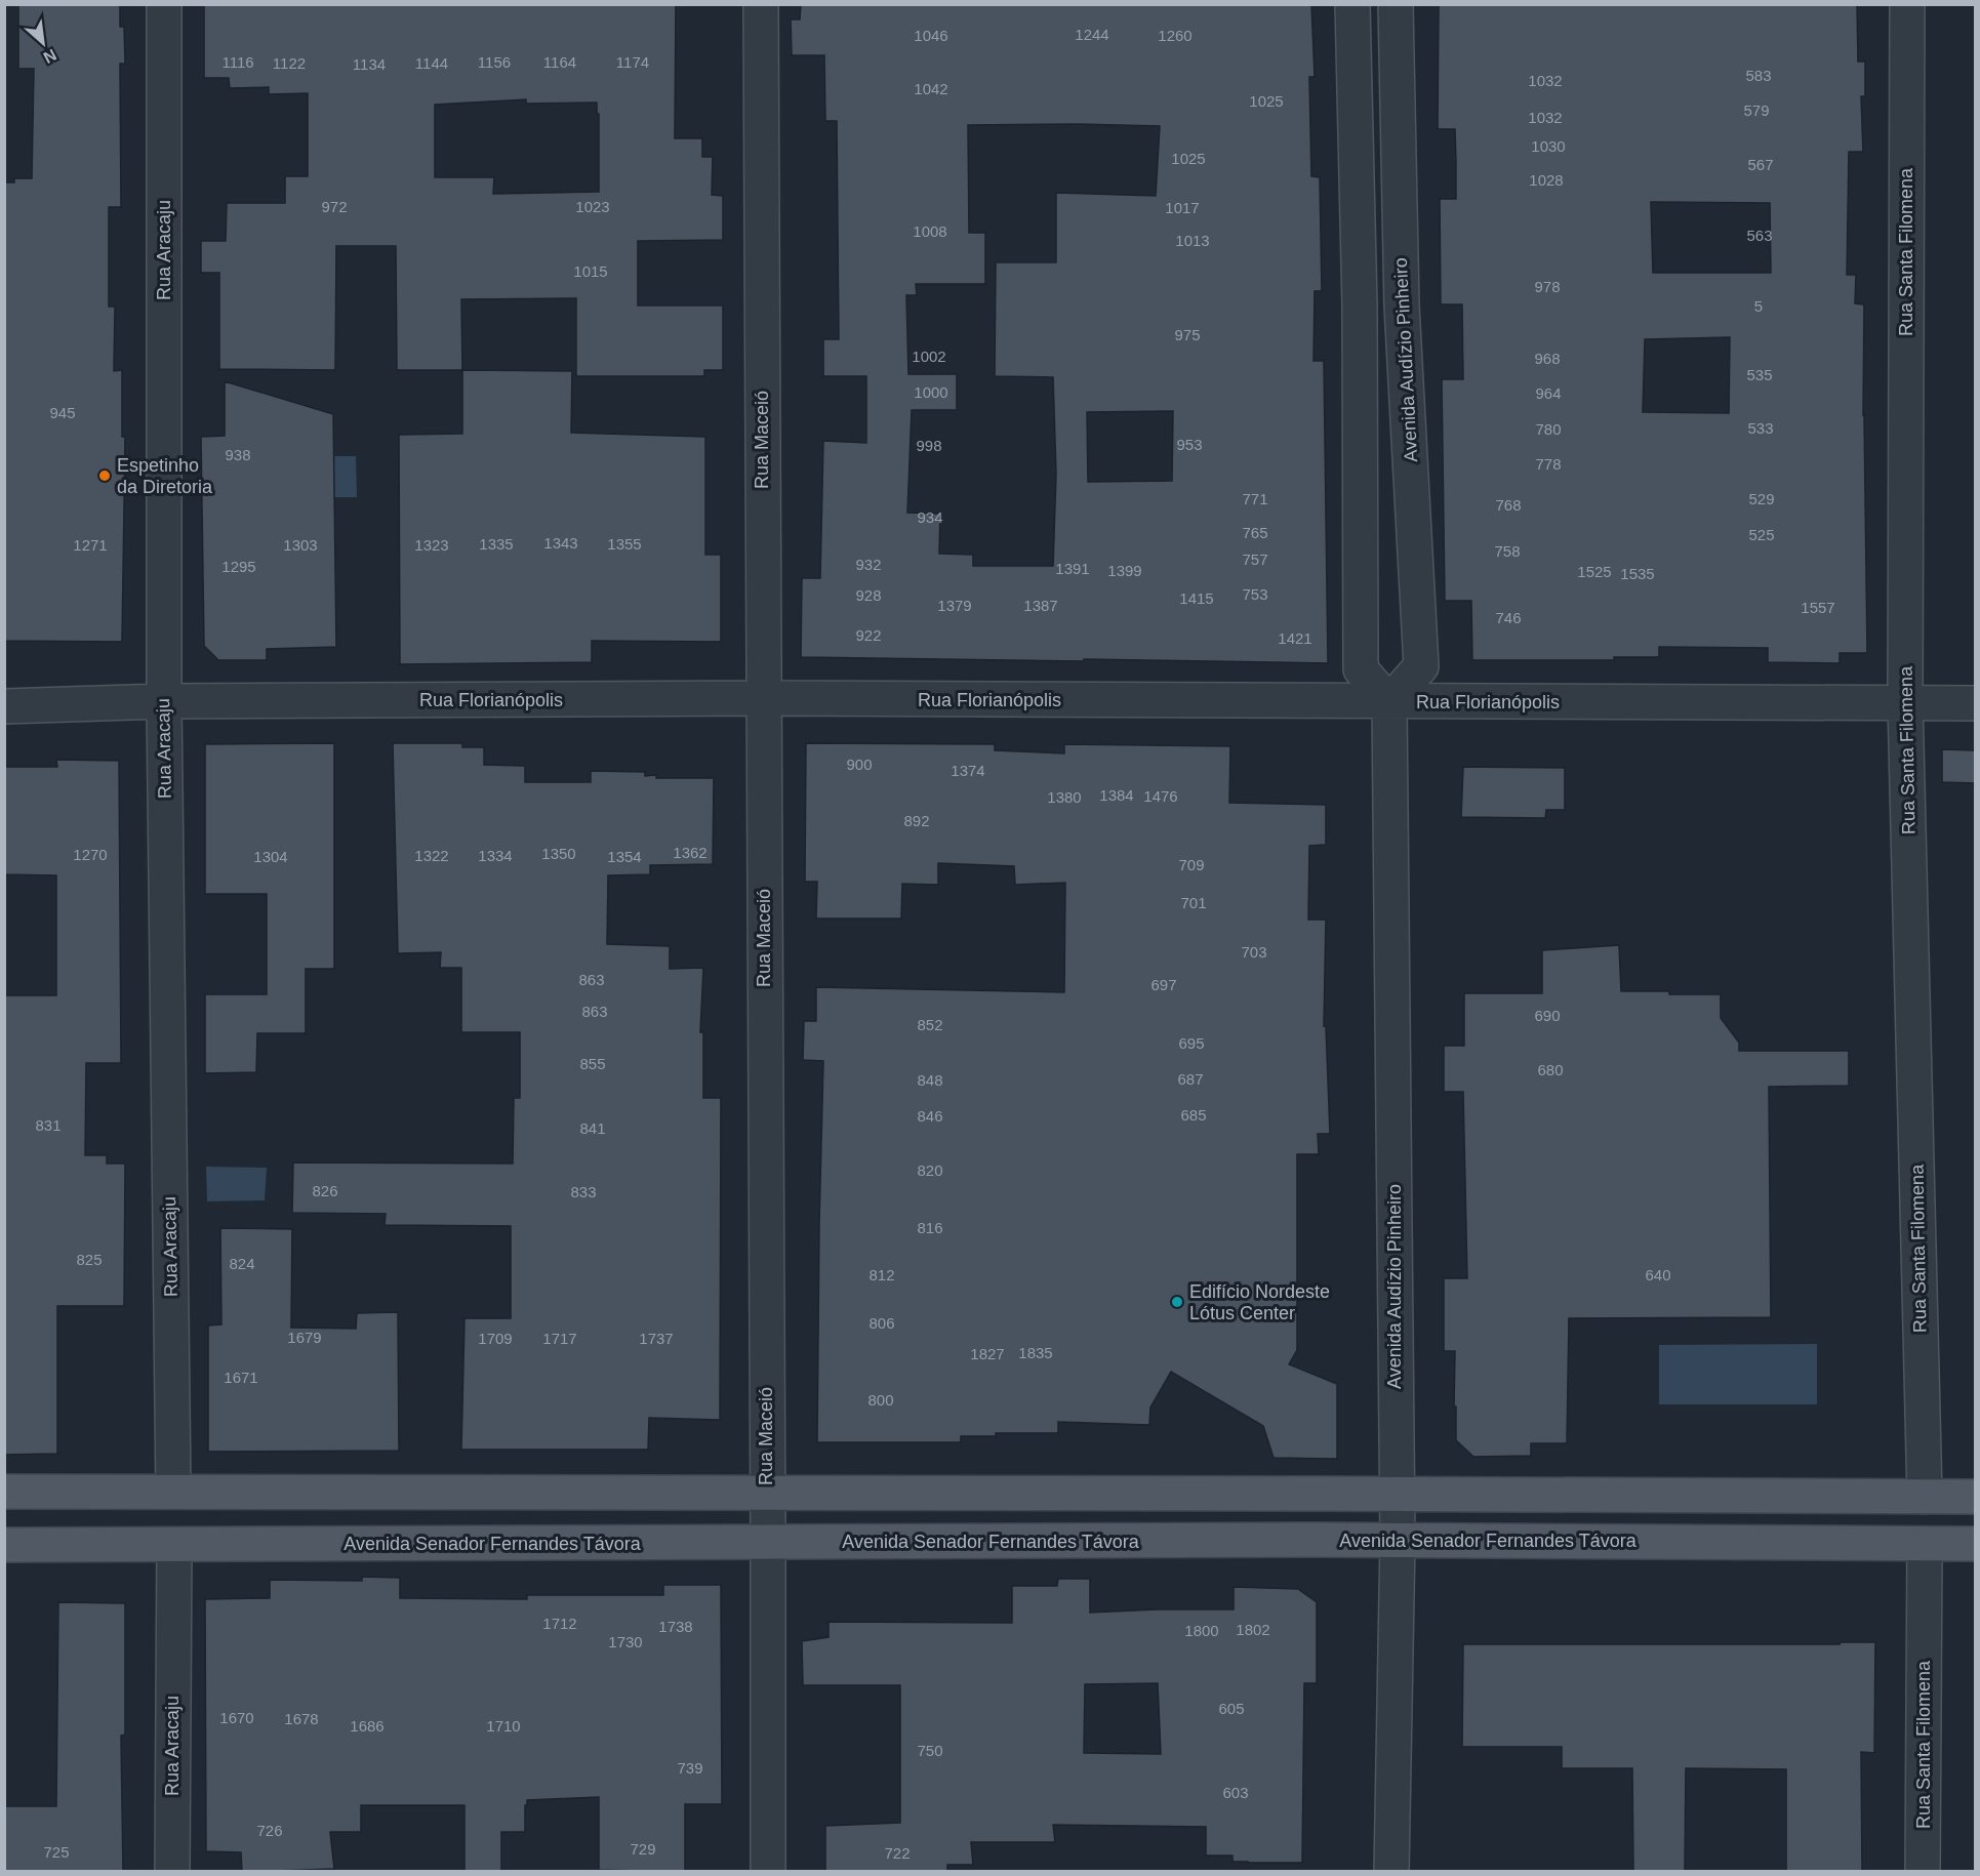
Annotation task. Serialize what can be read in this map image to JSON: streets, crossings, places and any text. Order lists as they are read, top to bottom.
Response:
{
  "streets": {
    "main road": ["Avenida Senador Fernandes Távora"],
    "street": [
      "Rua Aracaju",
      "Rua Santa Filomena",
      "Avenida Audízio Pinheiro",
      "Rua Maceió",
      "Rua Florianópolis"
    ]
  },
  "crossings": [
    ["Rua Aracaju", "Rua Florianópolis"],
    ["Rua Aracaju", "Avenida Senador Fernandes Távora"],
    ["Rua Santa Filomena", "Rua Florianópolis"],
    ["Rua Santa Filomena", "Avenida Senador Fernandes Távora"],
    ["Avenida Audízio Pinheiro", "Rua Florianópolis"],
    ["Avenida Audízio Pinheiro", "Avenida Senador Fernandes Távora"],
    ["Rua Maceió", "Rua Florianópolis"],
    ["Rua Maceió", "Avenida Senador Fernandes Távora"]
  ],
  "places": ["Espetinho da Diretoria", "Edifício Nordeste Lótus Center"],
  "house_numbers": [
    "1244",
    "1046",
    "1260",
    "1116",
    "1156",
    "1164",
    "1174",
    "1122",
    "1144",
    "1134",
    "583",
    "1032",
    "1042",
    "1025",
    "579",
    "1032",
    "1030",
    "1025",
    "567",
    "1028",
    "972",
    "1023",
    "1017",
    "1008",
    "563",
    "1013",
    "1015",
    "978",
    "5",
    "975",
    "1002",
    "968",
    "535",
    "1000",
    "964",
    "945",
    "533",
    "780",
    "953",
    "998",
    "938",
    "778",
    "771",
    "529",
    "768",
    "934",
    "765",
    "525",
    "1343",
    "1335",
    "1355",
    "1271",
    "1303",
    "1323",
    "758",
    "757",
    "932",
    "1295",
    "1391",
    "1399",
    "1525",
    "1535",
    "753",
    "928",
    "1415",
    "1379",
    "1387",
    "1557",
    "746",
    "922",
    "1421",
    "900",
    "1374",
    "1384",
    "1476",
    "1380",
    "892",
    "1362",
    "1350",
    "1270",
    "1322",
    "1334",
    "1304",
    "1354",
    "709",
    "701",
    "703",
    "863",
    "697",
    "863",
    "690",
    "852",
    "695",
    "855",
    "680",
    "687",
    "848",
    "685",
    "846",
    "831",
    "841",
    "820",
    "826",
    "833",
    "816",
    "825",
    "824",
    "812",
    "640",
    "806",
    "1679",
    "1709",
    "1717",
    "1737",
    "1835",
    "1827",
    "1671",
    "800",
    "1712",
    "1738",
    "1802",
    "1800",
    "1730",
    "605",
    "1670",
    "1678",
    "1686",
    "1710",
    "750",
    "739",
    "603",
    "726",
    "729",
    "725",
    "722"
  ],
  "north": "bottom right"
}
